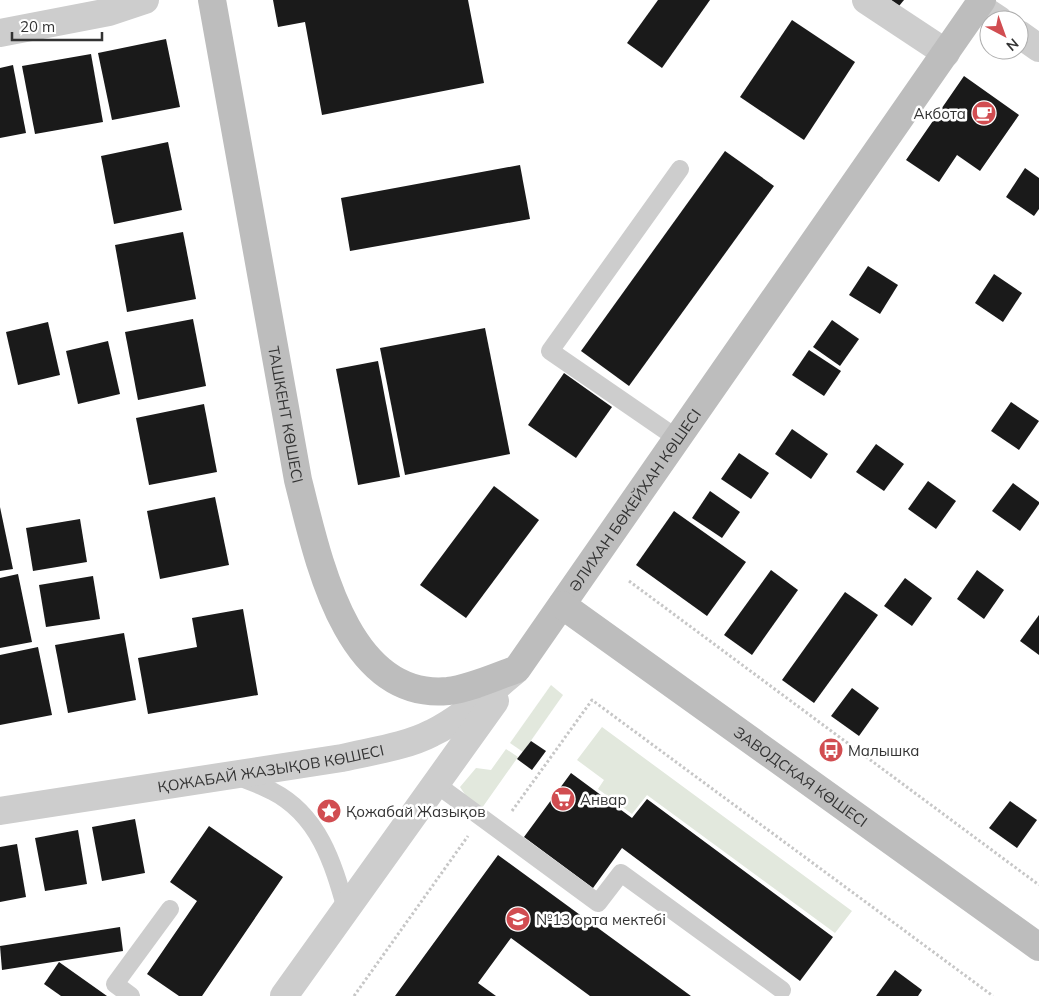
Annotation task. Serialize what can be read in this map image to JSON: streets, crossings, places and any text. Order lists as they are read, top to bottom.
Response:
{
  "streets": {
    "main road": ["ТАШКЕНТ КӨШЕСІ", "ӘЛИХАН БӨКЕЙХАН КӨШЕСІ", "ЗАВОДСКАЯ КӨШЕСІ"],
    "street": ["ҚОЖАБАЙ ЖАЗЫҚОВ КӨШЕСІ"]
  },
  "crossings": [
    ["ТАШКЕНТ КӨШЕСІ", "ӘЛИХАН БӨКЕЙХАН КӨШЕСІ"],
    ["ТАШКЕНТ КӨШЕСІ", "ҚОЖАБАЙ ЖАЗЫҚОВ КӨШЕСІ"],
    ["ӘЛИХАН БӨКЕЙХАН КӨШЕСІ", "ҚОЖАБАЙ ЖАЗЫҚОВ КӨШЕСІ"],
    ["ӘЛИХАН БӨКЕЙХАН КӨШЕСІ", "ЗАВОДСКАЯ КӨШЕСІ"]
  ],
  "places": {
    "cafe": ["Акбота"],
    "bus stop": ["Малышка"],
    "supermarket": ["Анвар"],
    "place": ["Қожабай Жазықов"],
    "school or university": ["№13 орта мектебі"]
  },
  "scale_bar": "20 m",
  "north": "bottom right"
}
